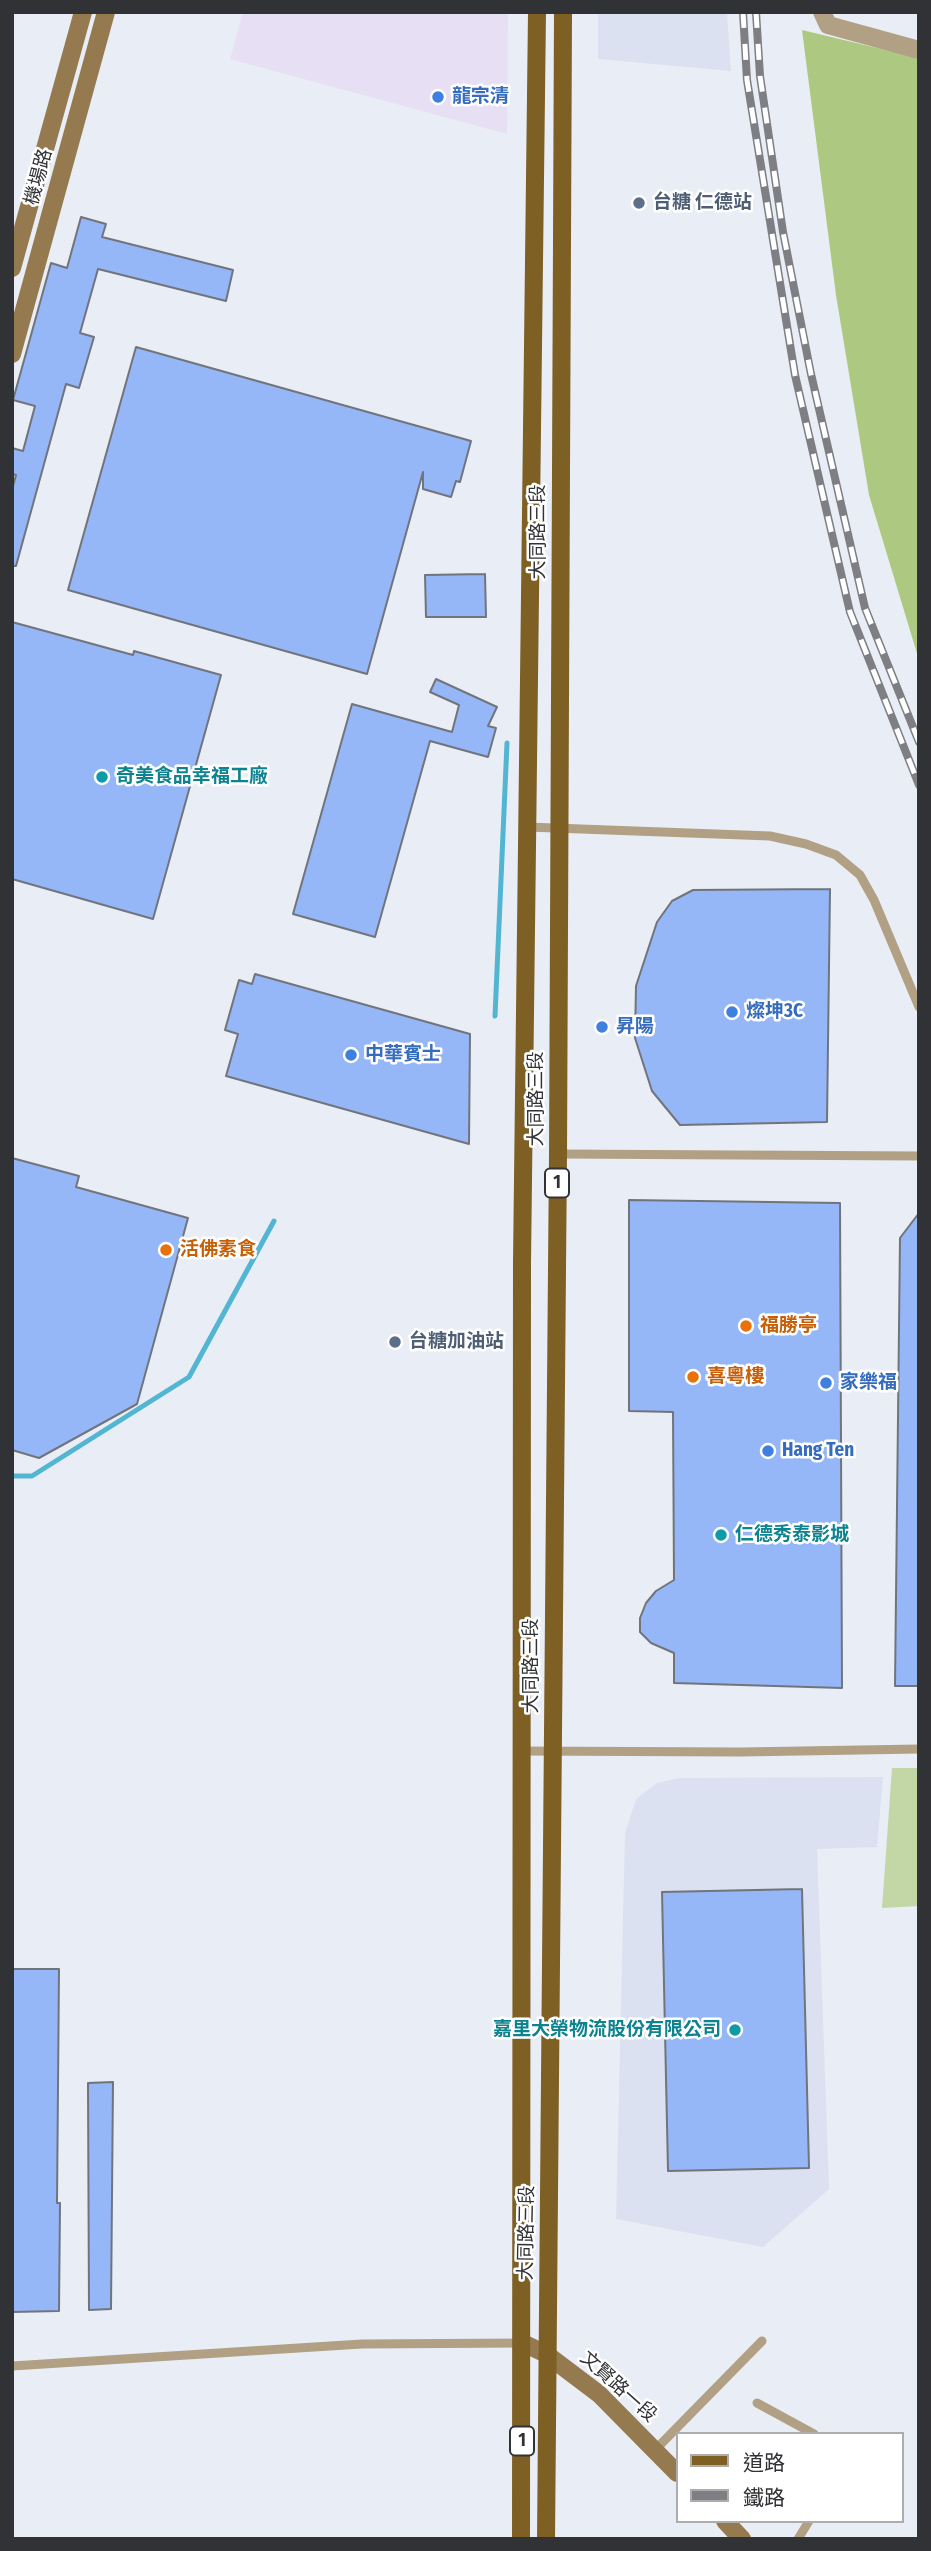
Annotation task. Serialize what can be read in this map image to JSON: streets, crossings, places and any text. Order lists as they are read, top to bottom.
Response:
{
  "streets": {
    "main road": ["大同路三段", "1"],
    "street": ["機場路", "文賢路一段"]
  },
  "crossings": [
    ["大同路三段", "1"],
    ["大同路三段", "文賢路一段"],
    ["1", "文賢路一段"]
  ],
  "places": [
    "龍宗清",
    "台糖 仁德站",
    "奇美食品幸福工廠",
    "燦坤3C",
    "昇陽",
    "中華賓士",
    "活佛素食",
    "福勝亭",
    "台糖加油站",
    "喜粵樓",
    "家樂福",
    "Hang Ten",
    "仁德秀泰影城",
    "嘉里大榮物流股份有限公司"
  ],
  "legend": ["道路", "鐵路"]
}
